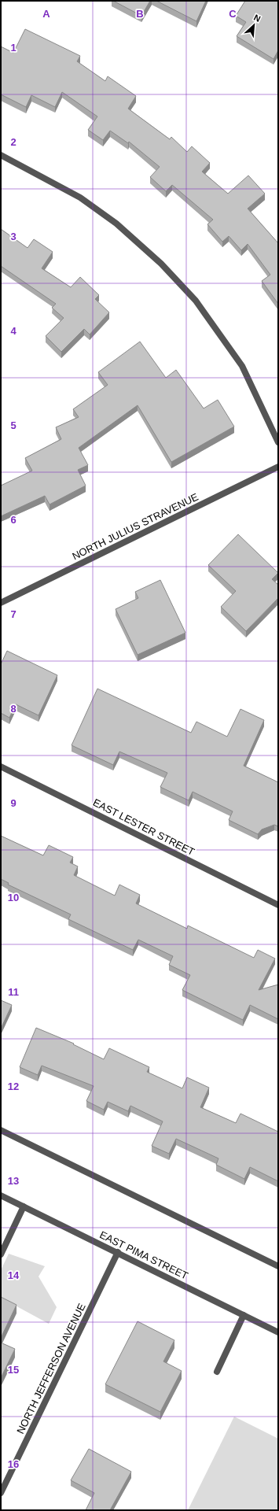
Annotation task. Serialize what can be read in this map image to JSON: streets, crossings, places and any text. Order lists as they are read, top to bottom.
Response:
{
  "streets": {
    "street": [
      "NORTH JULIUS STRAVENUE",
      "EAST LESTER STREET",
      "EAST PIMA STREET",
      "NORTH JEFFERSON AVENUE"
    ]
  },
  "crossings": [
    ["EAST PIMA STREET", "NORTH JEFFERSON AVENUE"]
  ],
  "north": "top right",
  "grid": {
    "columns": ["A", "B", "C"],
    "rows": [
      "1",
      "2",
      "3",
      "4",
      "5",
      "6",
      "7",
      "8",
      "9",
      "10",
      "11",
      "12",
      "13",
      "14",
      "15",
      "16"
    ]
  }
}
